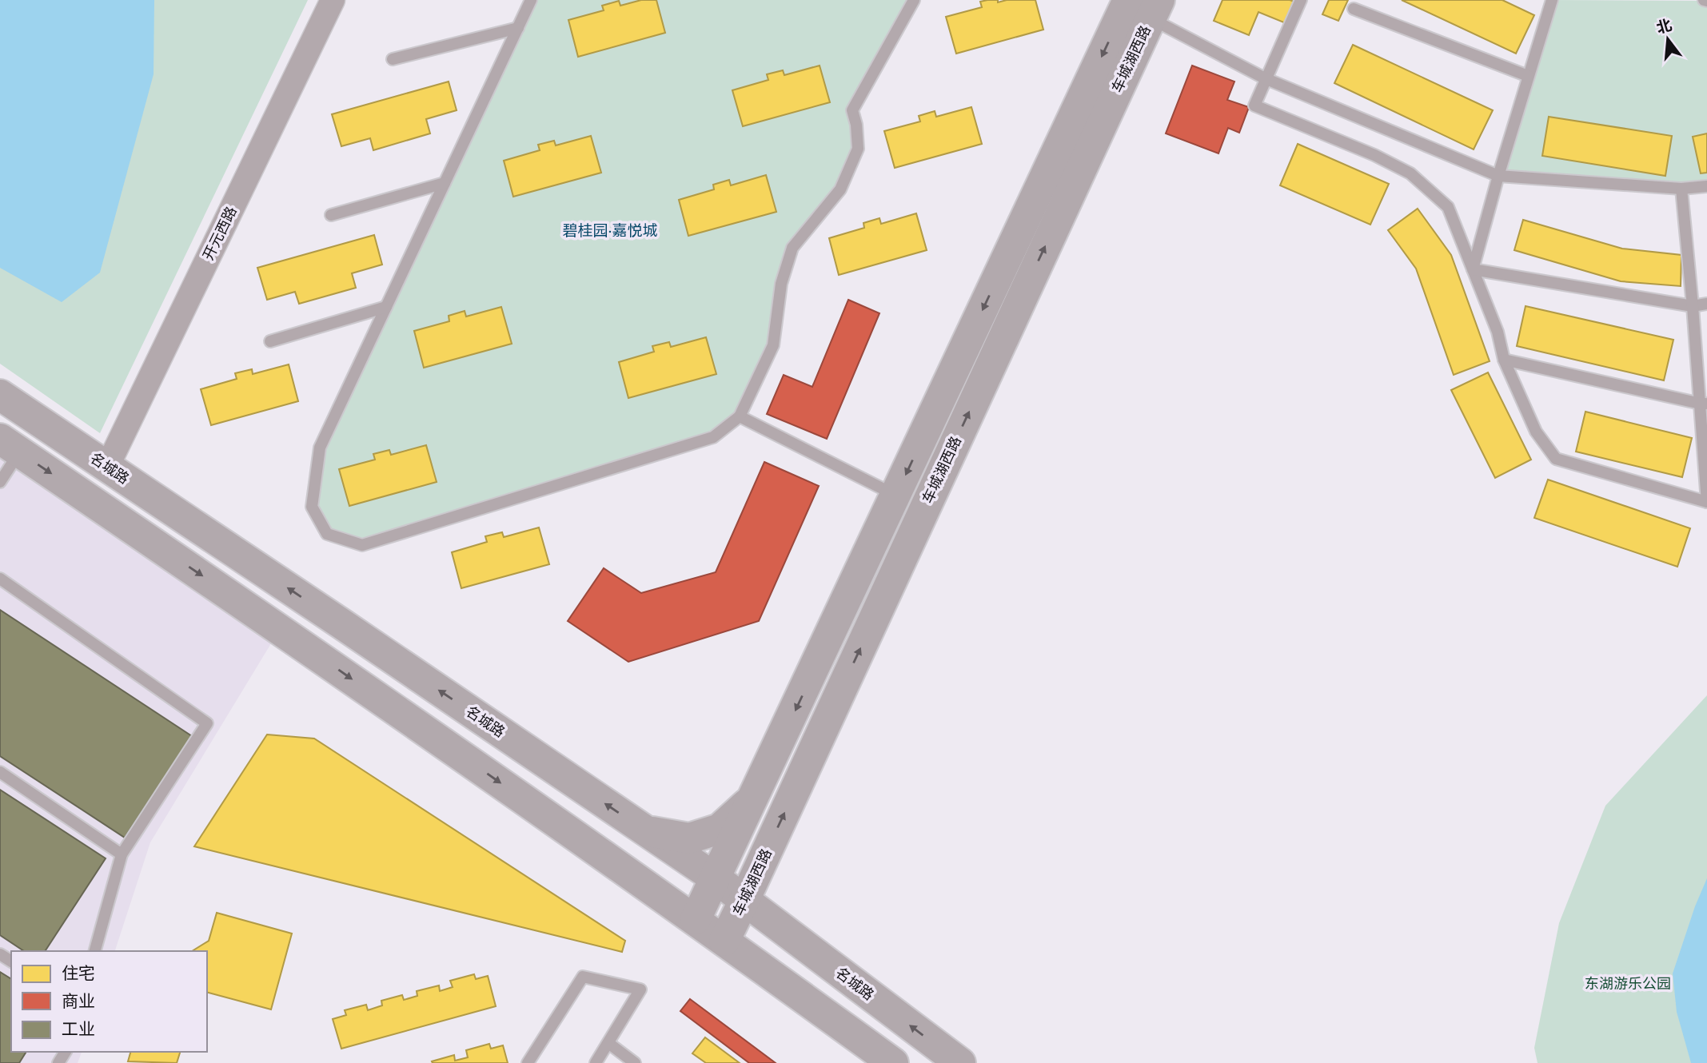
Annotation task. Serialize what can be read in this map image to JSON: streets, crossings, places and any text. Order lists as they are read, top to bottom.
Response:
{
  "streets": {
    "street": ["车城湖西路", "开元西路", "名城路"]
  },
  "crossings": [
    ["车城湖西路", "名城路"],
    ["开元西路", "名城路"]
  ],
  "districts": ["碧桂园·嘉悦城"],
  "parks": ["东湖游乐公园"],
  "legend": ["住宅", "商业", "工业"],
  "north": "top"
}
